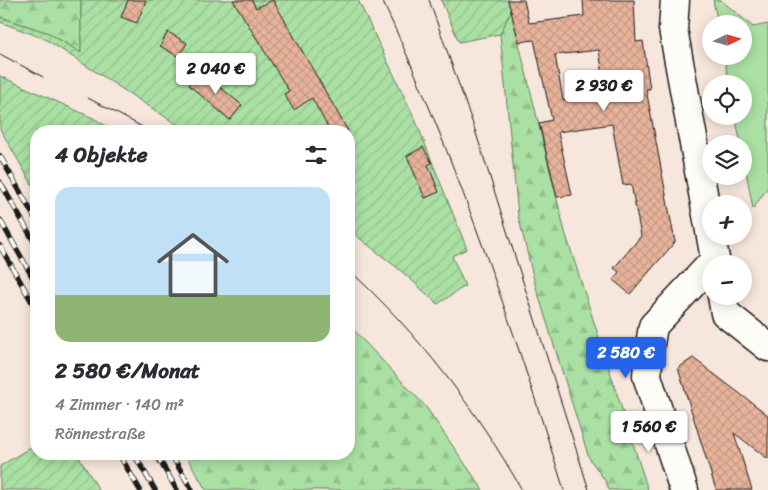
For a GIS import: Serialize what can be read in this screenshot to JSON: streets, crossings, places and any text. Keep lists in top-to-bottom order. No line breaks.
{"north":"right","page":{"map_buttons":["+","−"],"price":["2 040 €","2 930 €","2 580 €","1 560 €"],"heading":"4 Objekte","list":[{"name":"2 580 €/Monat","note":"4 Zimmer · 140 m² · Rönnestraße"}]}}
